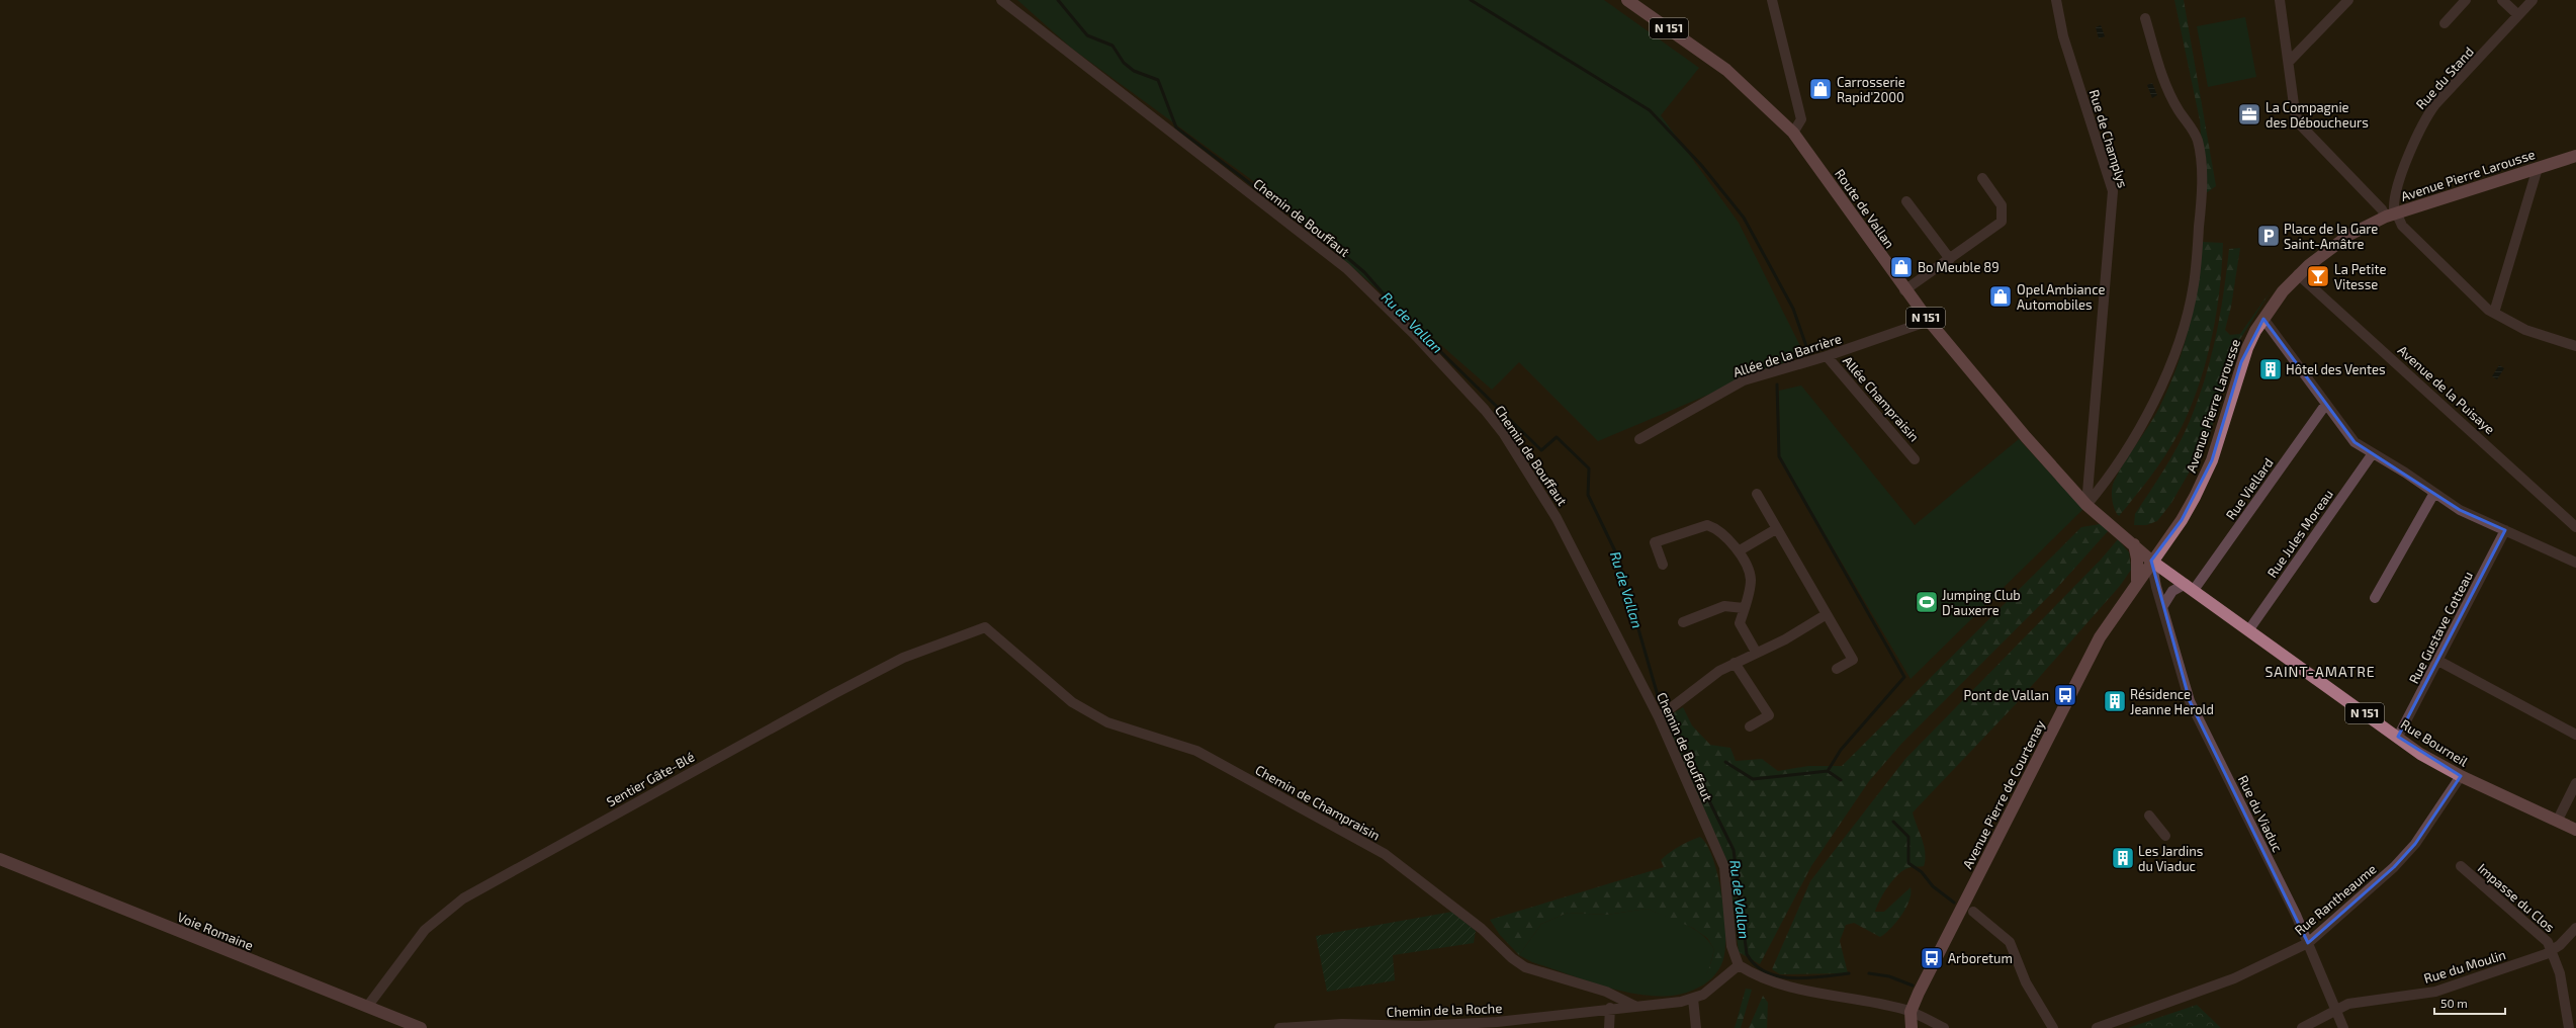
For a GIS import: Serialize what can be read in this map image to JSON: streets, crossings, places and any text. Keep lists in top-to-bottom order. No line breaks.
{"streets":{"main road":["N 151","Avenue Pierre Larousse","Route de Vallan","Rue Bourneil","Avenue Pierre de Courtenay","Voie Romaine"],"street":["Rue du Stand","Rue de Champlys","Chemin de Bouffaut","Allée de la Barrière","Avenue de la Puisaye","Allée Champraisin","Rue Viellard","Rue Jules Moreau","Rue Gustave Cotteau","Sentier Gâte-Blé","Chemin de Champraisin","Rue du Viaduc","Impasse du Clos","Rue Rantheaume","Rue du Moulin","Chemin de la Roche"]},"crossings":[["N 151","Rue de Champlys"],["N 151","Avenue Pierre Larousse"],["N 151","Route de Vallan"],["N 151","Rue Bourneil"],["N 151","Avenue Pierre de Courtenay"],["N 151","Rue du Viaduc"],["Rue du Stand","Avenue Pierre Larousse"],["Rue de Champlys","Route de Vallan"],["Avenue Pierre Larousse","Avenue de la Puisaye"],["Avenue Pierre Larousse","Rue Bourneil"],["Avenue Pierre Larousse","Avenue Pierre de Courtenay"],["Avenue Pierre Larousse","Rue du Viaduc"],["Route de Vallan","Allée de la Barrière"],["Chemin de Bouffaut","Chemin de la Roche"],["Allée de la Barrière","Allée Champraisin"],["Rue Viellard","Rue Bourneil"],["Rue Jules Moreau","Rue Bourneil"],["Rue Gustave Cotteau","Rue Bourneil"],["Rue Bourneil","Avenue Pierre de Courtenay"],["Rue Bourneil","Rue du Viaduc"],["Rue Bourneil","Rue Rantheaume"],["Sentier Gâte-Blé","Chemin de Champraisin"],["Sentier Gâte-Blé","Voie Romaine"],["Avenue Pierre de Courtenay","Rue du Viaduc"],["Chemin de Champraisin","Chemin de la Roche"],["Rue du Viaduc","Rue Rantheaume"],["Rue du Viaduc","Rue du Moulin"],["Impasse du Clos","Rue du Moulin"]],"districts":["SAINT-AMATRE"],"water":["Ru de Vallan"],"places":{"shop":["Carrosserie Rapid'2000","Bo Meuble 89","Opel Ambiance Automobiles"],"office":["La Compagnie des Déboucheurs"],"parking":["Place de la Gare Saint-Amâtre"],"bar":["La Petite Vitesse"],"building":["Hôtel des Ventes","Résidence Jeanne Herold","Les Jardins du Viaduc"],"sports":["Jumping Club D'auxerre"],"bus stop":["Pont de Vallan","Arboretum"]},"scale_bar":"50 m"}
